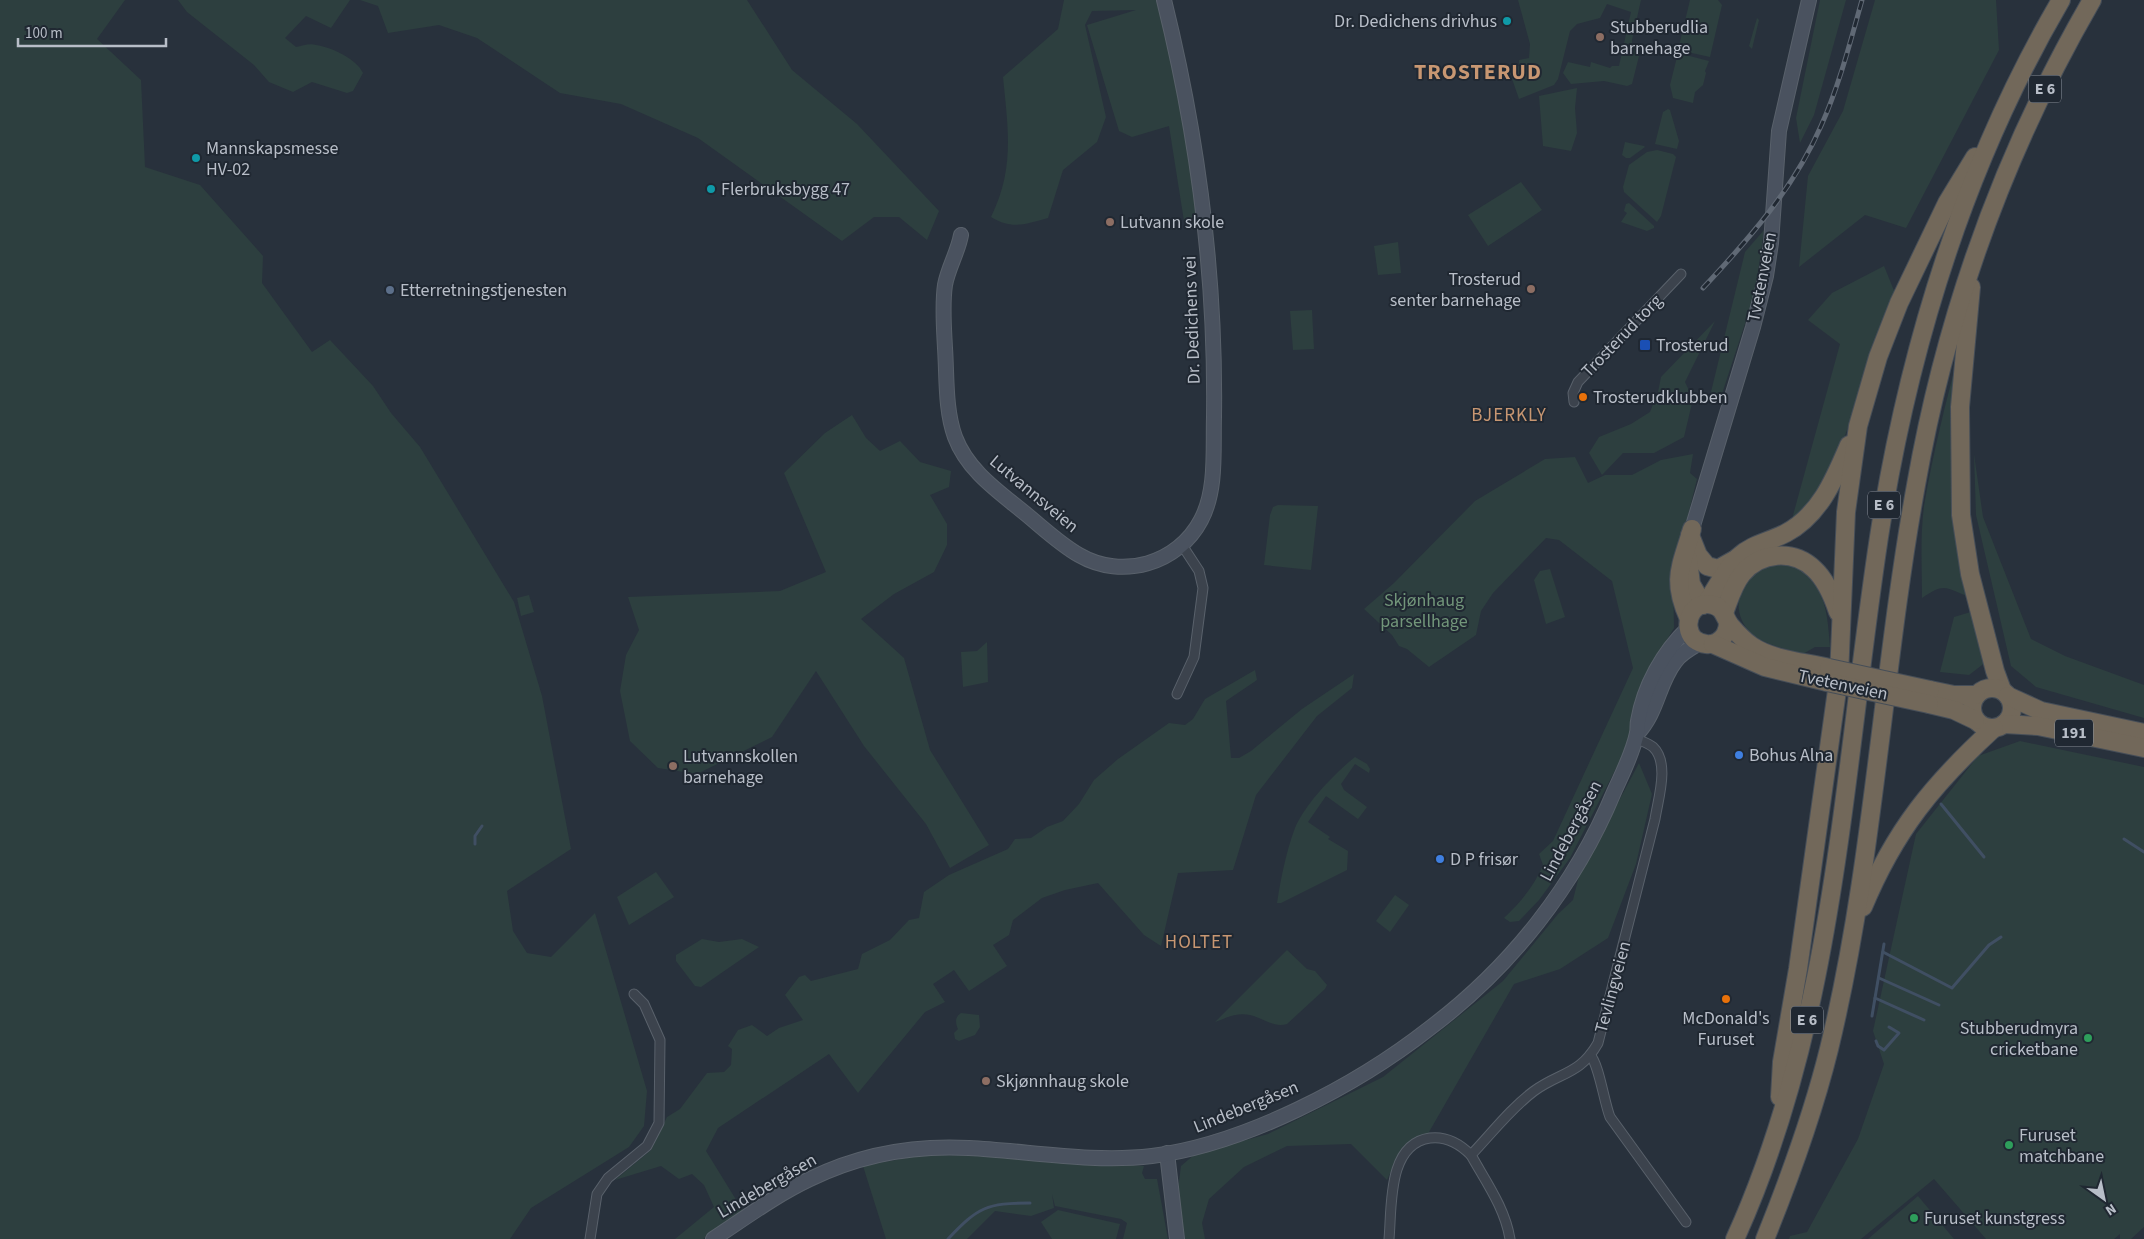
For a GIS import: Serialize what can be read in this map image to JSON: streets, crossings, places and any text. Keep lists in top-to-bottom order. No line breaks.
{"streets":{"highway":["E 6","Tvetenveien","191"],"street":["Dr. Dedichens vei","Trosterud torg","Lutvannsveien","Lindebergåsen","Tevlingveien"]},"crossings":[["E 6","Tvetenveien"],["E 6","Lindebergåsen"],["Tvetenveien","191"],["Tvetenveien","Lindebergåsen"],["Dr. Dedichens vei","Lutvannsveien"],["Lindebergåsen","Tevlingveien"]],"districts":["TROSTERUD","BJERKLY","HOLTET"],"parks":["Skjønhaug parsellhage"],"places":{"other":["Dr. Dedichens drivhus","Stubberudlia barnehage","Mannskapsmesse HV-02","Flerbruksbygg 47","Lutvann skole","Trosterud senter barnehage","Etterretningstjenesten","Trosterudklubben","Bohus Alna","Lutvannskollen barnehage","D P frisør","McDonald's Furuset","Stubberudmyra cricketbane","Skjønnhaug skole","Furuset matchbane","Furuset kunstgress"],"transit":["Trosterud"]},"scale_bar":"100 m","north":"bottom right"}
